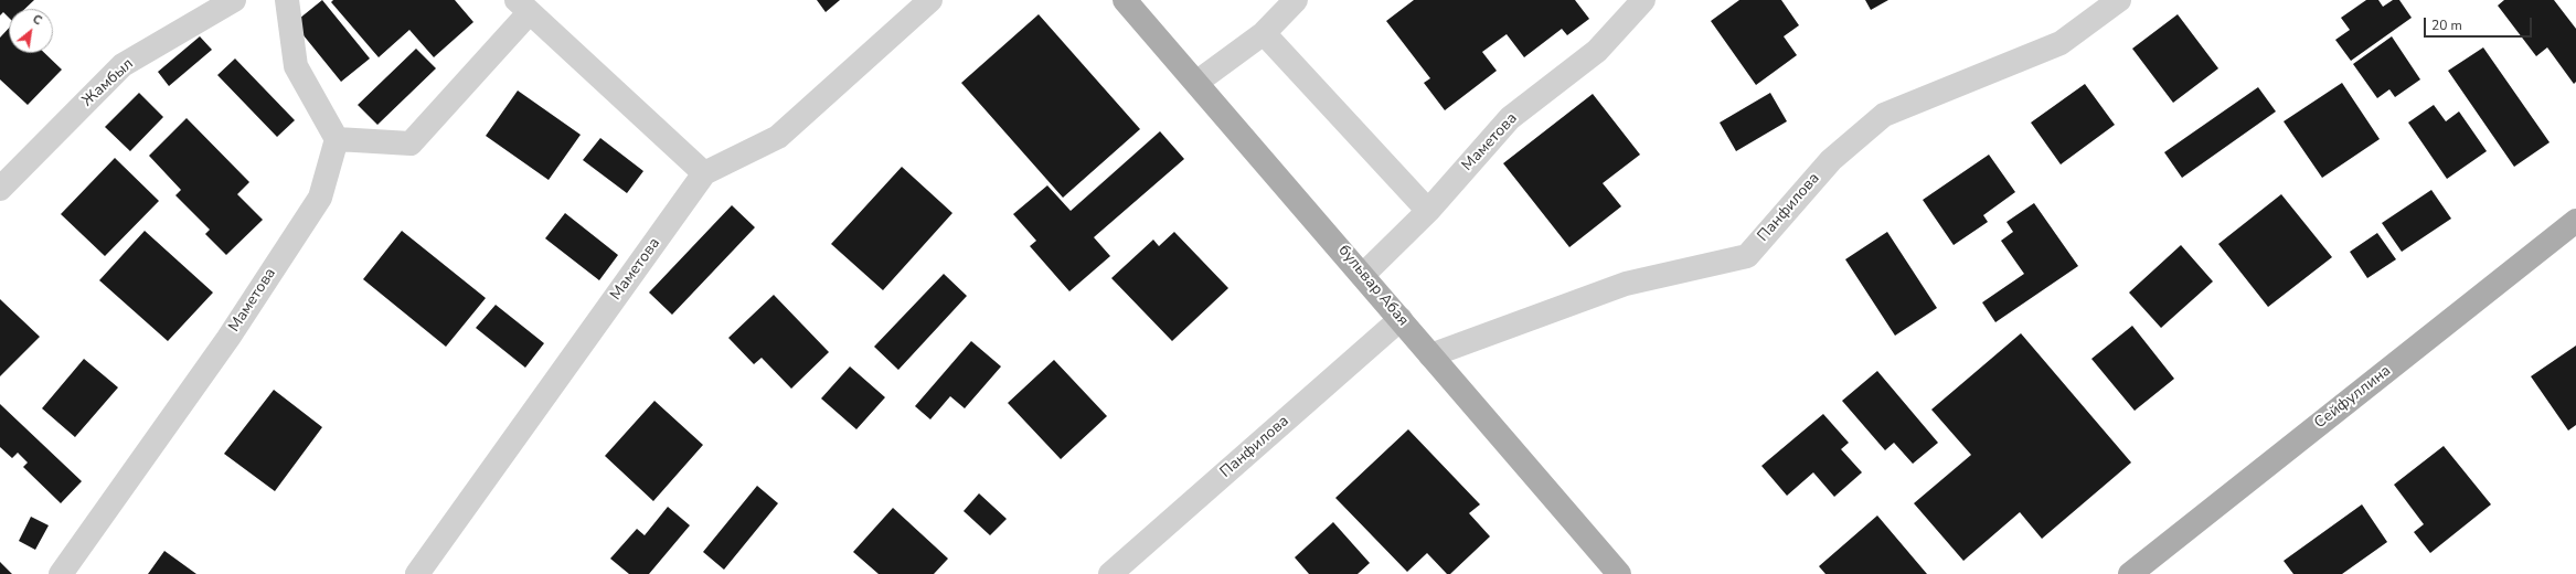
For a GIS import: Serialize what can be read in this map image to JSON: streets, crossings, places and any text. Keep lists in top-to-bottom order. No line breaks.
{"streets":{"main road":["бульвар Абая","Сейфуллина"],"street":["Жамбыл","Маметова","Панфилова"]},"crossings":[["Маметова","бульвар Абая"],["Панфилова","бульвар Абая"]],"scale_bar":"20 m","north":"top right"}
